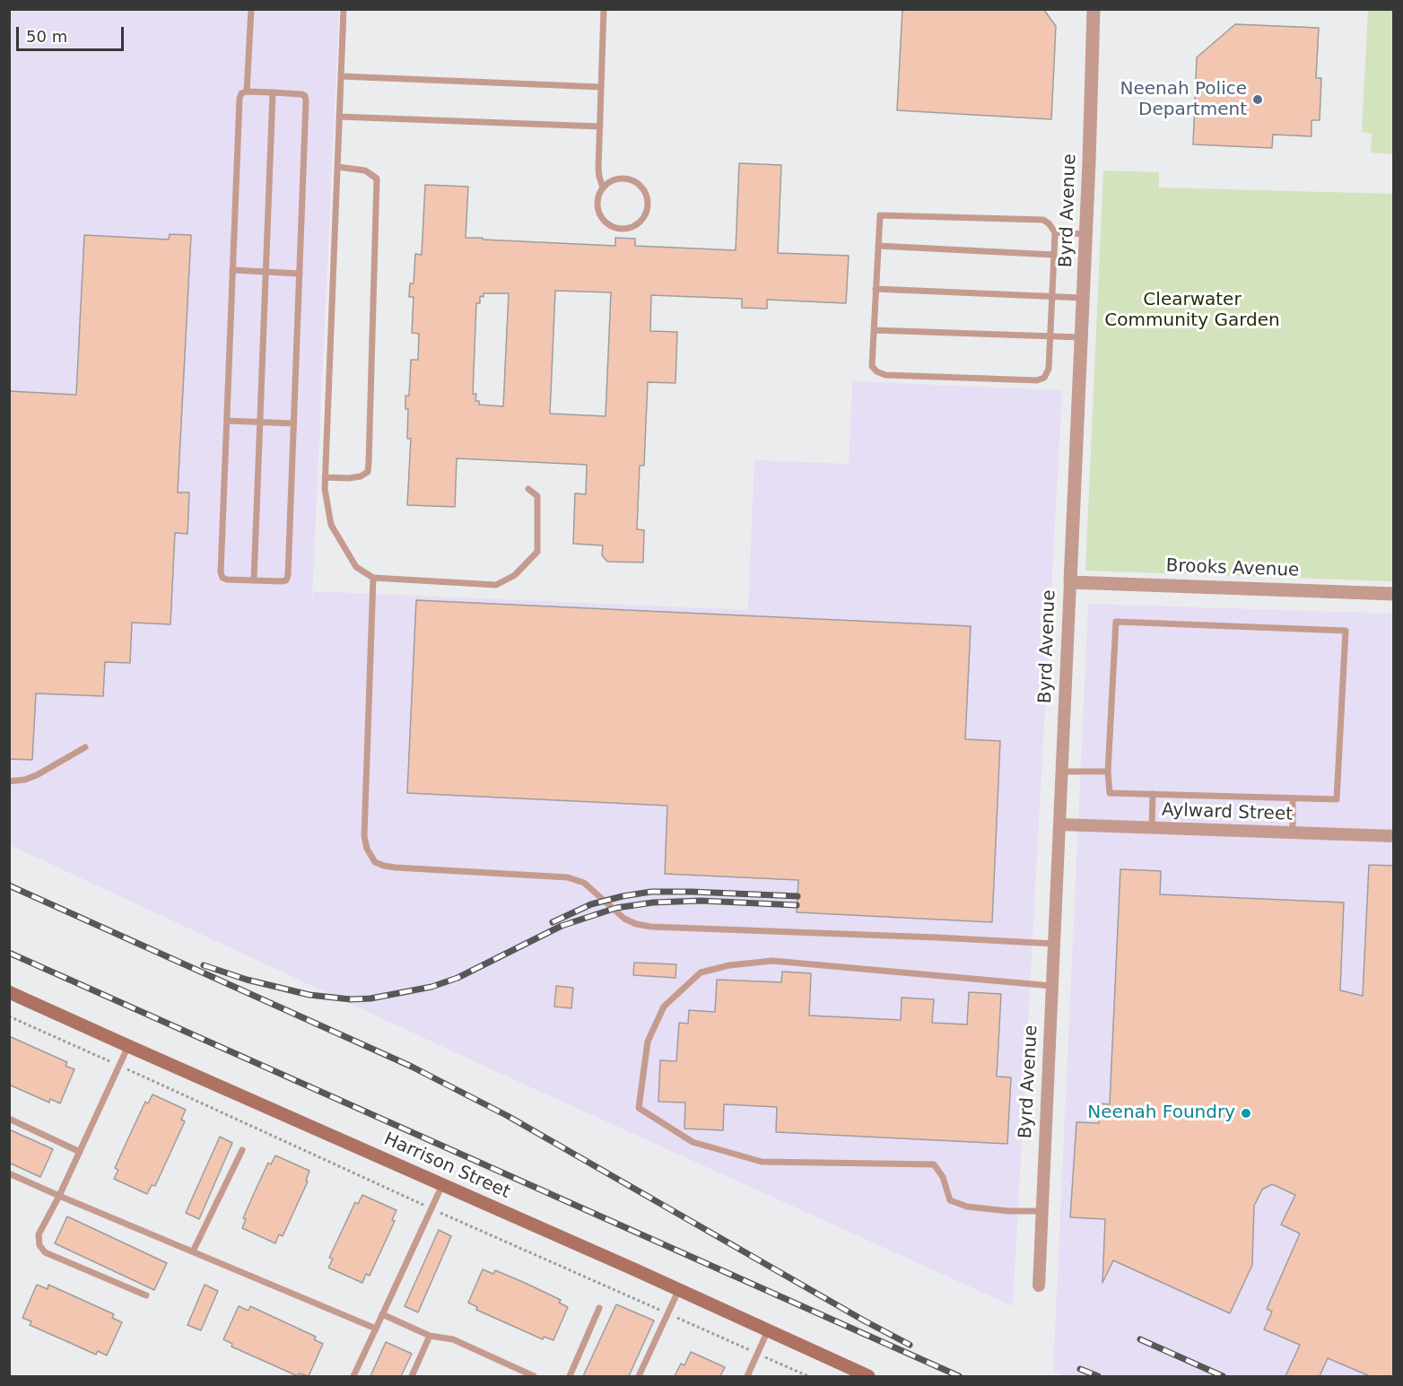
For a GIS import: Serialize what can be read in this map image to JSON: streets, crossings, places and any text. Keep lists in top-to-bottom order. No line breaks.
{"streets":{"main road":["Harrison Street"],"street":["Byrd Avenue","Brooks Avenue","Aylward Street"]},"crossings":[["Byrd Avenue","Brooks Avenue"],["Byrd Avenue","Aylward Street"]],"parks":["Clearwater Community Garden"],"places":["Neenah Police Department","Neenah Foundry"],"scale_bar":"50 m"}
